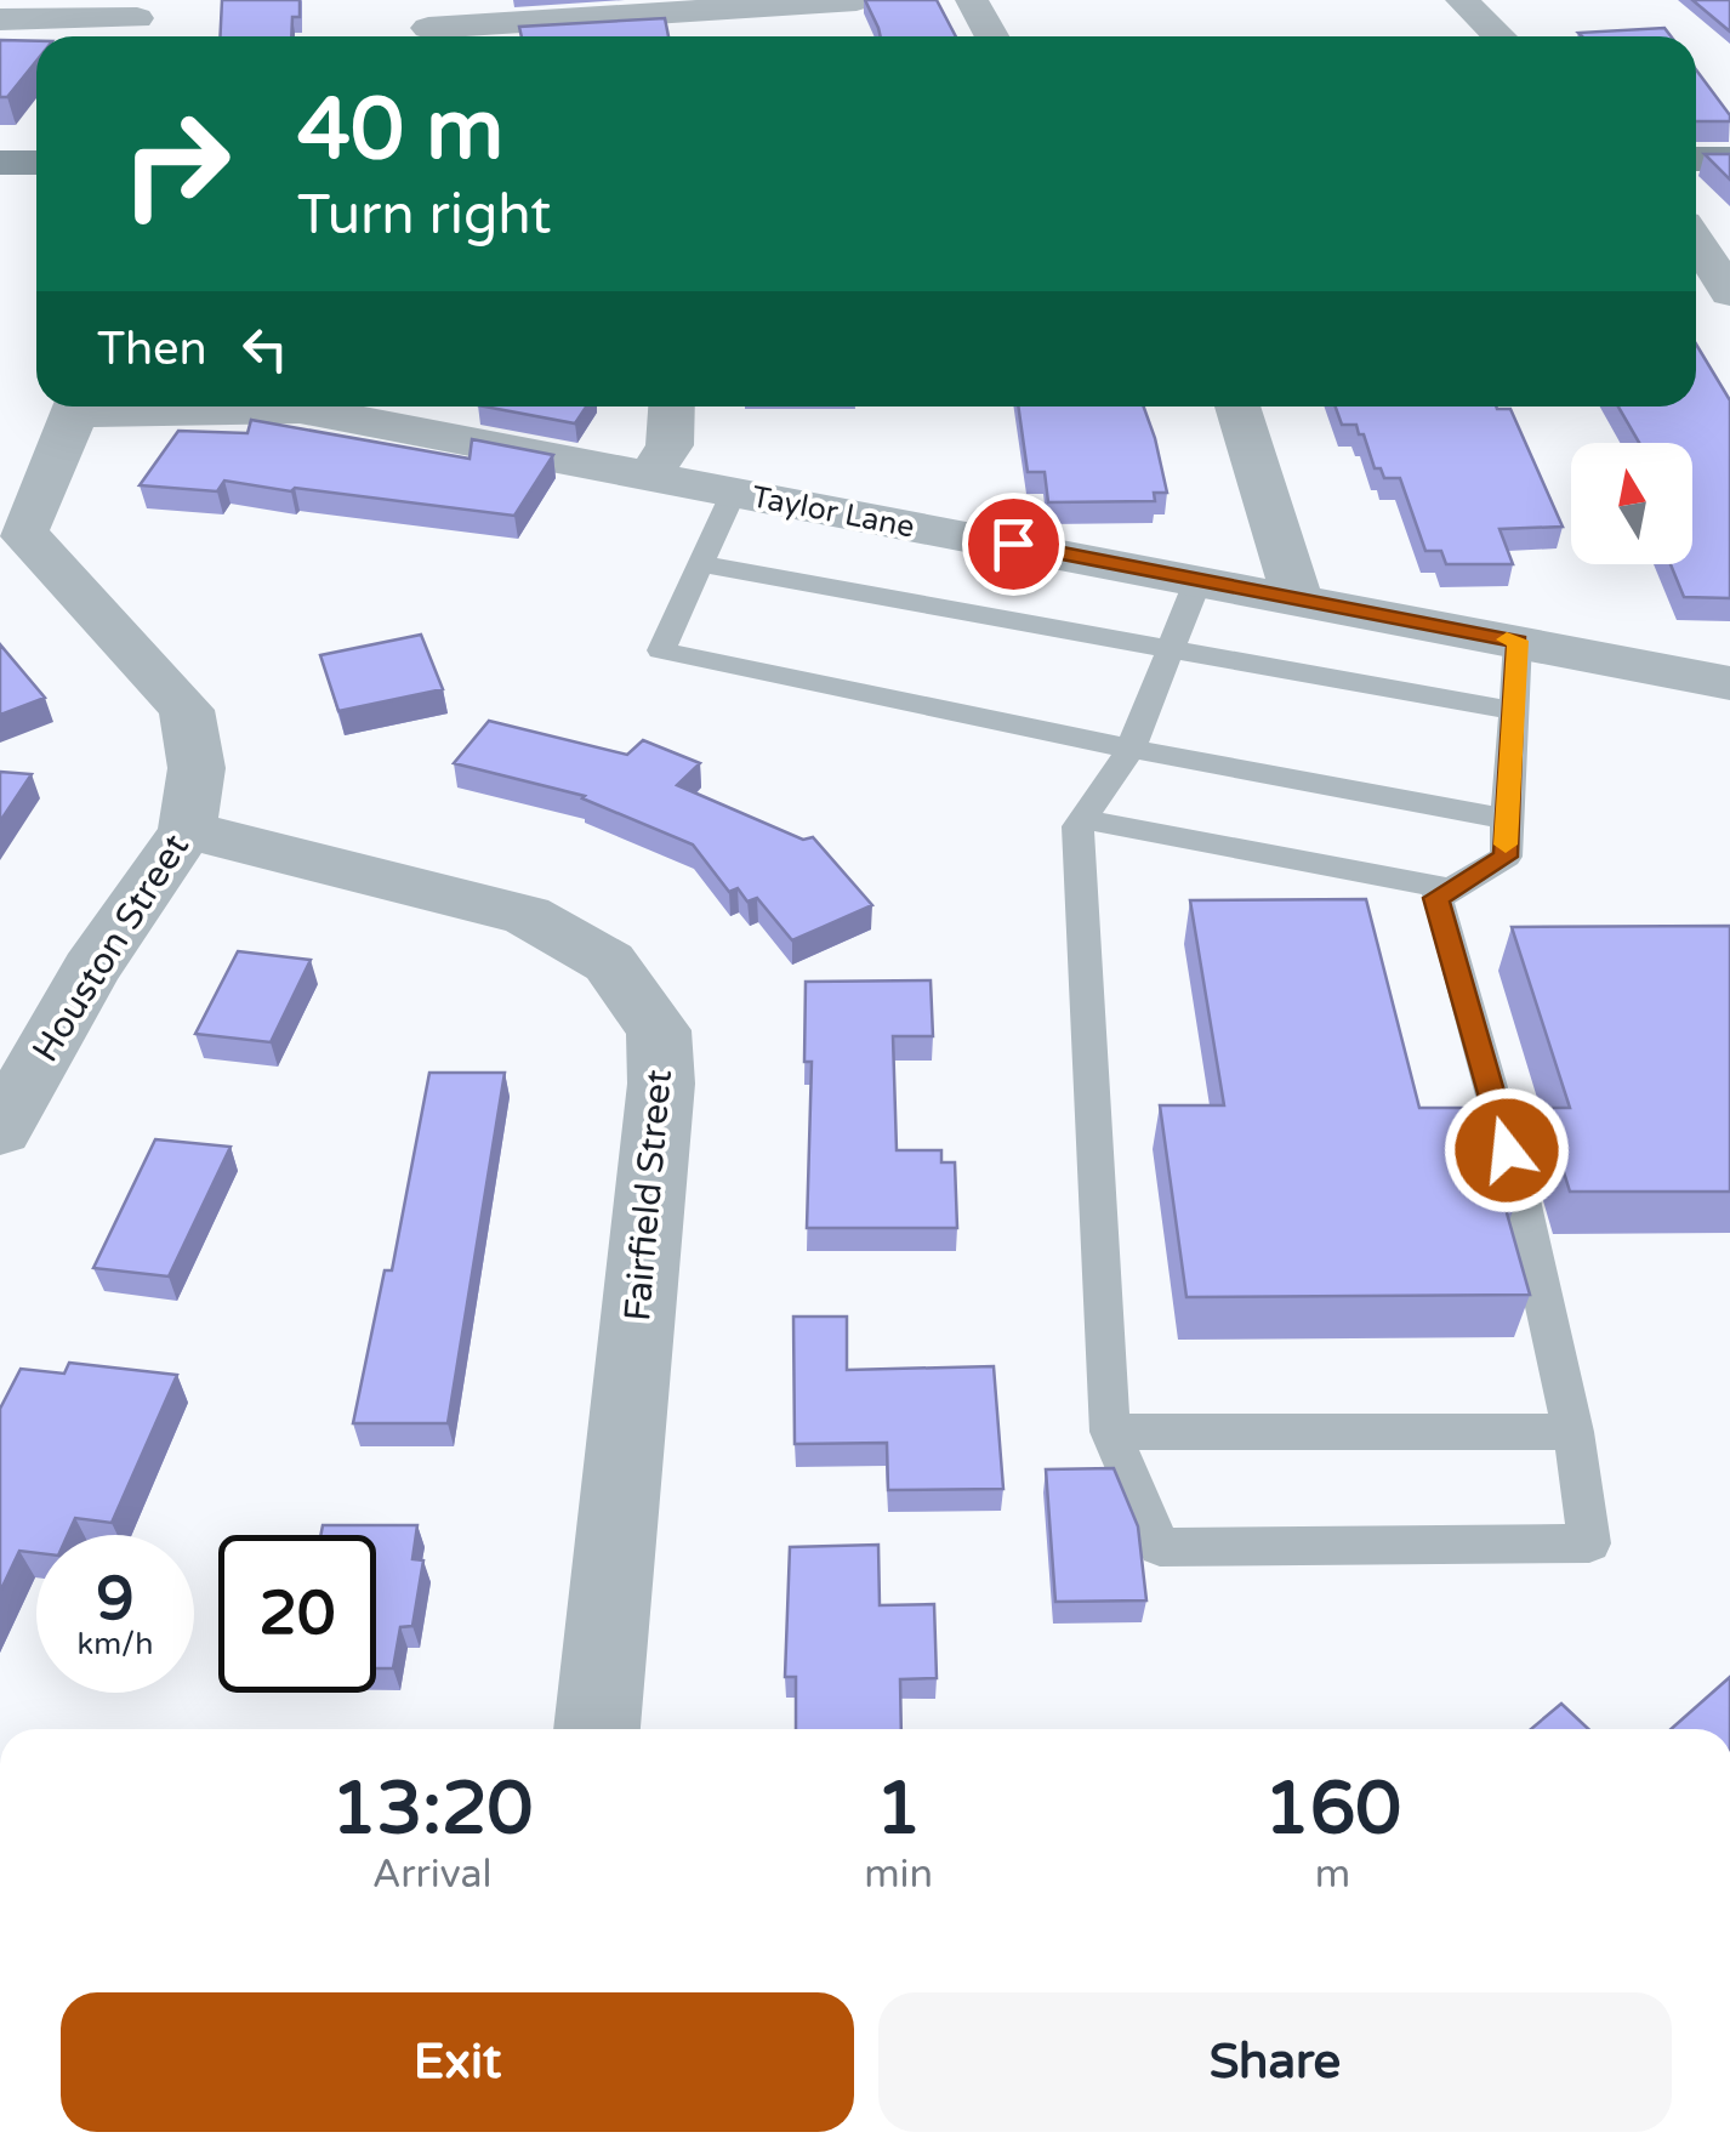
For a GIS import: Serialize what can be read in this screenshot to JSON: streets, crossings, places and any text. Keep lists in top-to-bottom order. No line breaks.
{"streets":{"street":["Taylor Lane","Houston Street","Fairfield Street"]},"crossings":[["Houston Street","Fairfield Street"]],"north":"top","page":{"turn":["40 m","Turn right"],"then":"Then","speed":"9 km/h","limit":"20","eta":["13:20","Arrival","1","min","160","m"],"buttons":["Exit","Share"]}}
